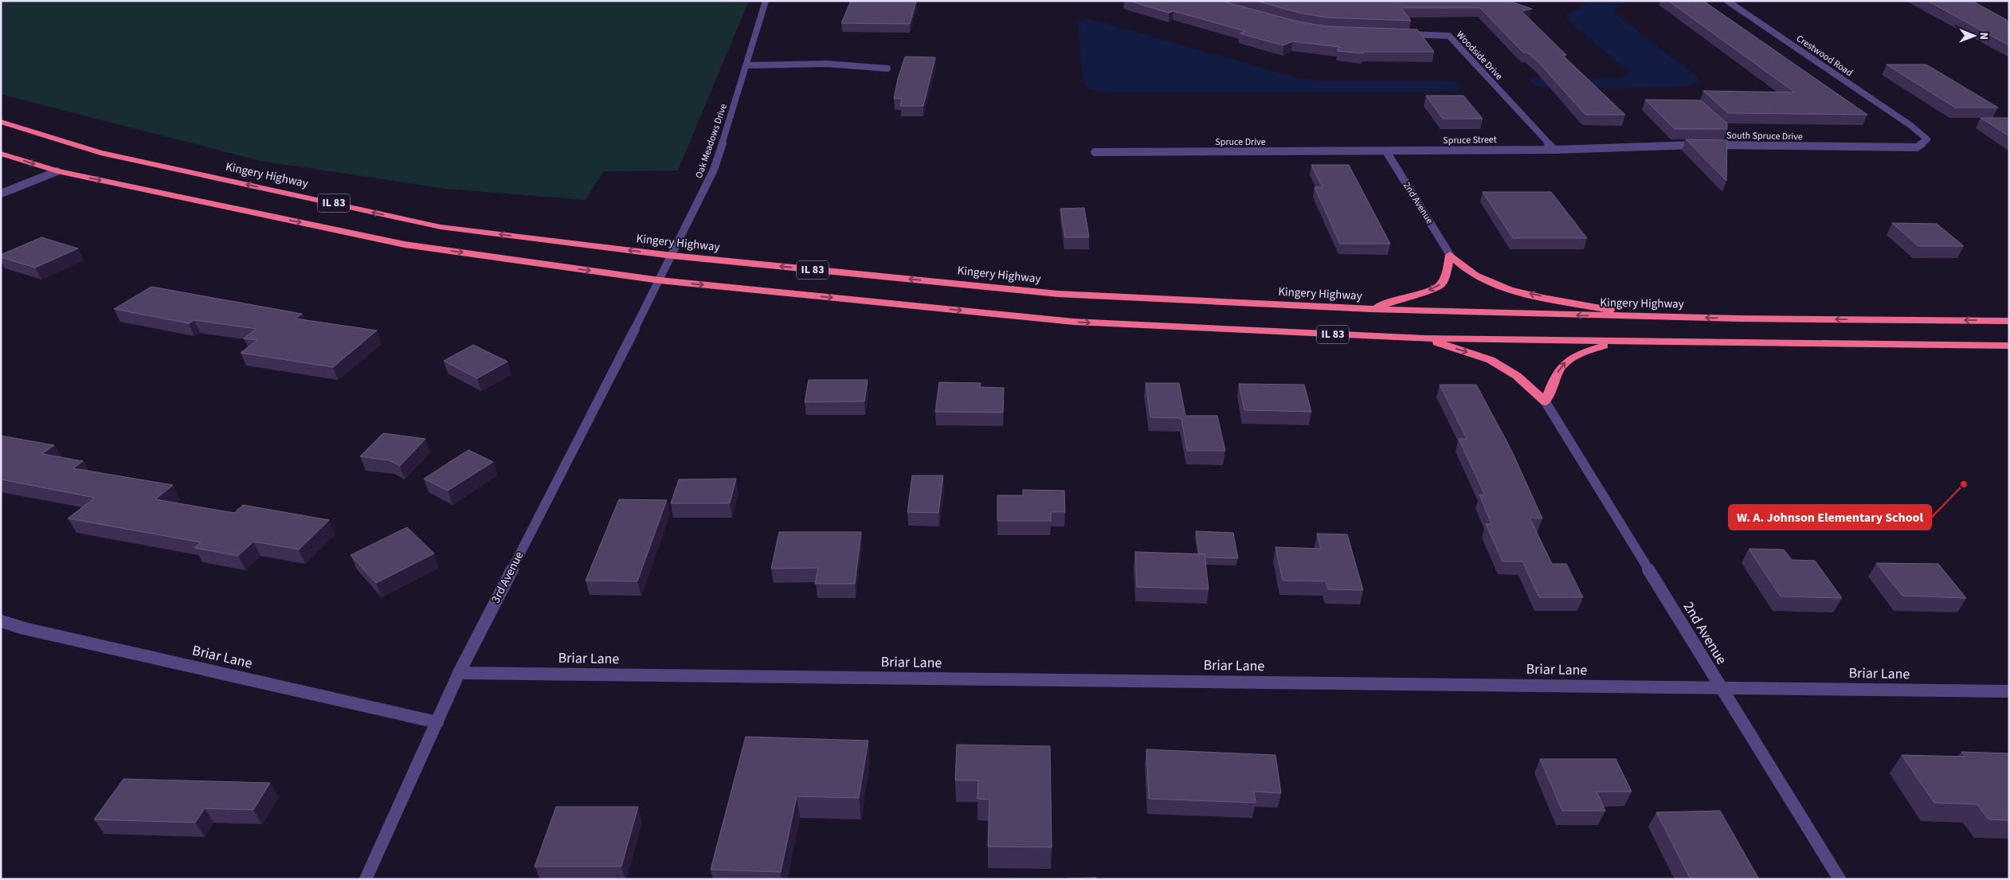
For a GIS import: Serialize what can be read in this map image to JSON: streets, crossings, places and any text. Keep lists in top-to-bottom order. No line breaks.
{"streets":{"highway":["Kingery Highway","IL 83"],"street":["Woodside Drive","Crestwood Road","South Spruce Drive","Spruce Street","Oak Meadows Drive","Spruce Drive","2nd Avenue","3rd Avenue","Briar Lane"]},"crossings":[["Woodside Drive","South Spruce Drive"],["Woodside Drive","Spruce Street"],["Crestwood Road","South Spruce Drive"],["South Spruce Drive","Spruce Street"],["Spruce Street","Spruce Drive"],["Spruce Street","2nd Avenue"],["Oak Meadows Drive","Kingery Highway"],["Oak Meadows Drive","IL 83"],["Oak Meadows Drive","3rd Avenue"],["Spruce Drive","2nd Avenue"],["IL 83","3rd Avenue"],["2nd Avenue","Briar Lane"],["3rd Avenue","Briar Lane"]],"places":["W. A. Johnson Elementary School"],"north":"right"}
